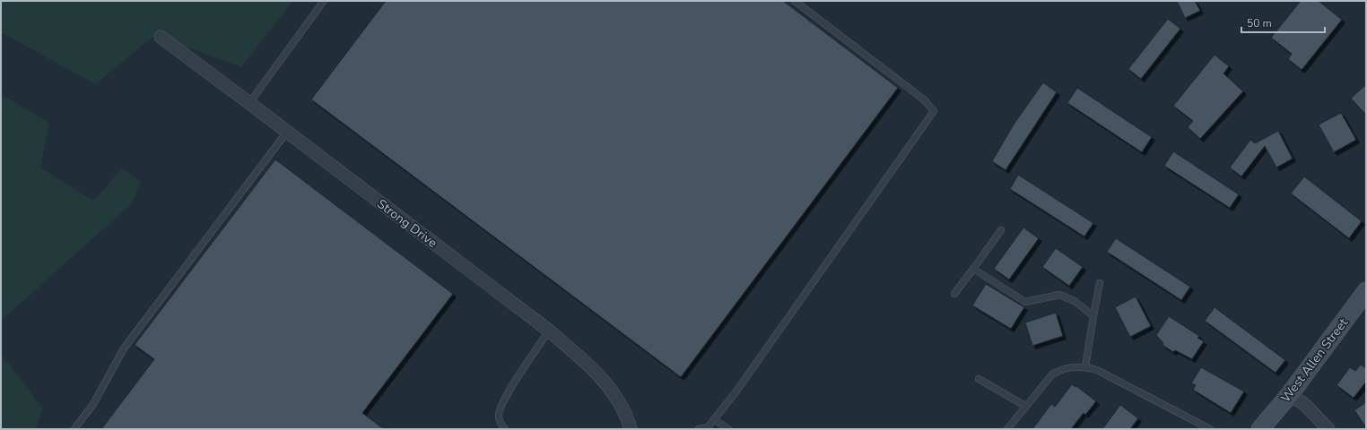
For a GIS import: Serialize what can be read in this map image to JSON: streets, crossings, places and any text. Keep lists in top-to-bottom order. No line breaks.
{"streets":{"street":["Strong Drive","West Allen Street"]},"scale_bar":"50 m"}
